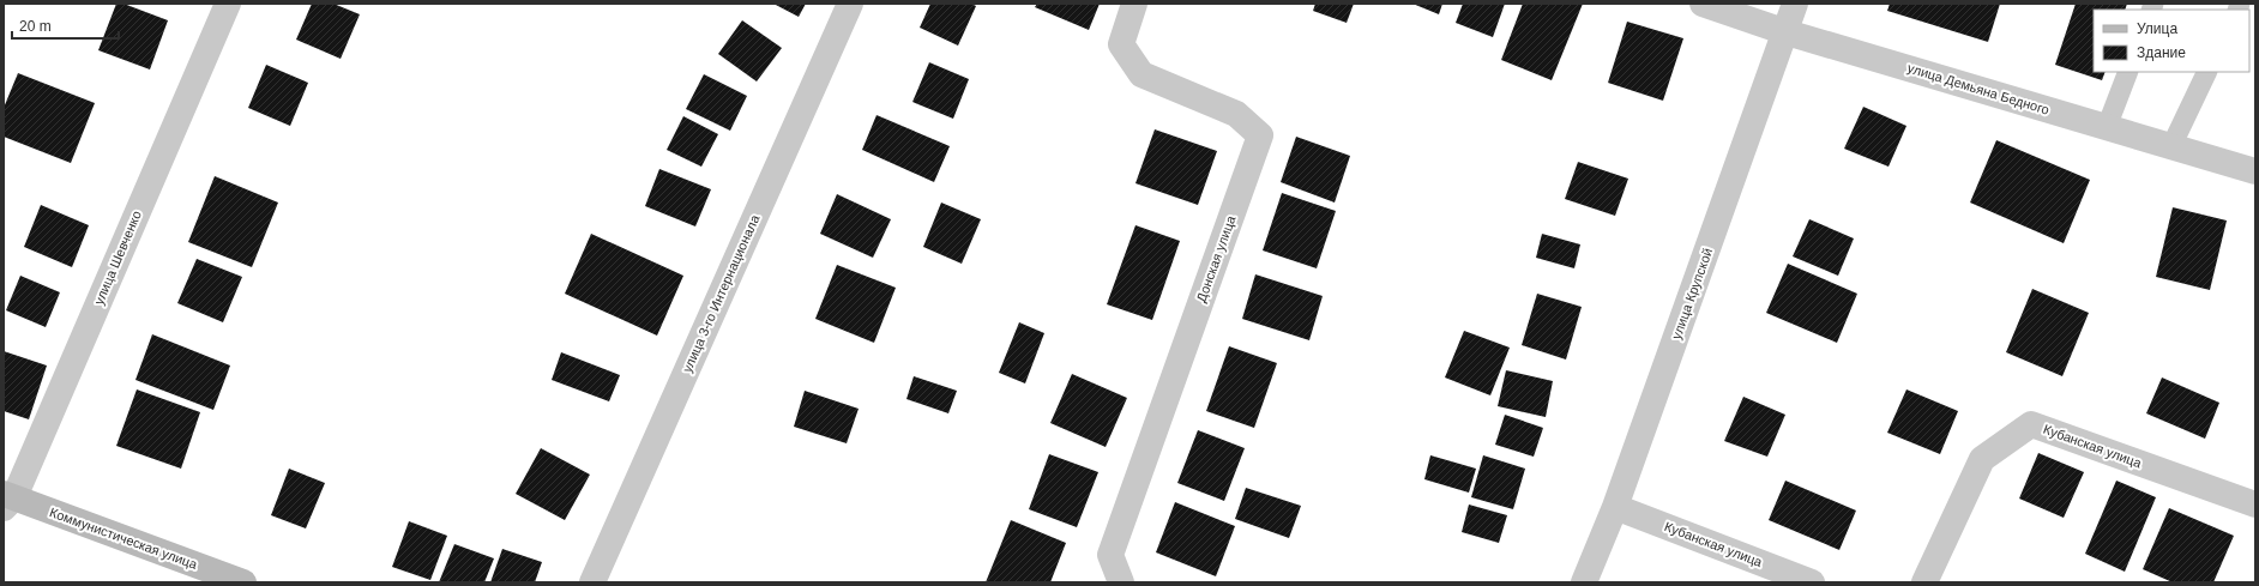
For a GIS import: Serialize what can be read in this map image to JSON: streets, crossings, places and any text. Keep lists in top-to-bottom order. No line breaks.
{"streets":{"main road":["Коммунистическая улица"],"street":["улица Демьяна Бедного","улица Шевченко","Донская улица","улица 3-го Интернационала","улица Крупской","Кубанская улица"]},"crossings":[["улица Демьяна Бедного","улица Крупской"],["улица Шевченко","Коммунистическая улица"],["улица Крупской","Кубанская улица"]],"legend":["Улица","Здание"],"scale_bar":"20 m"}
